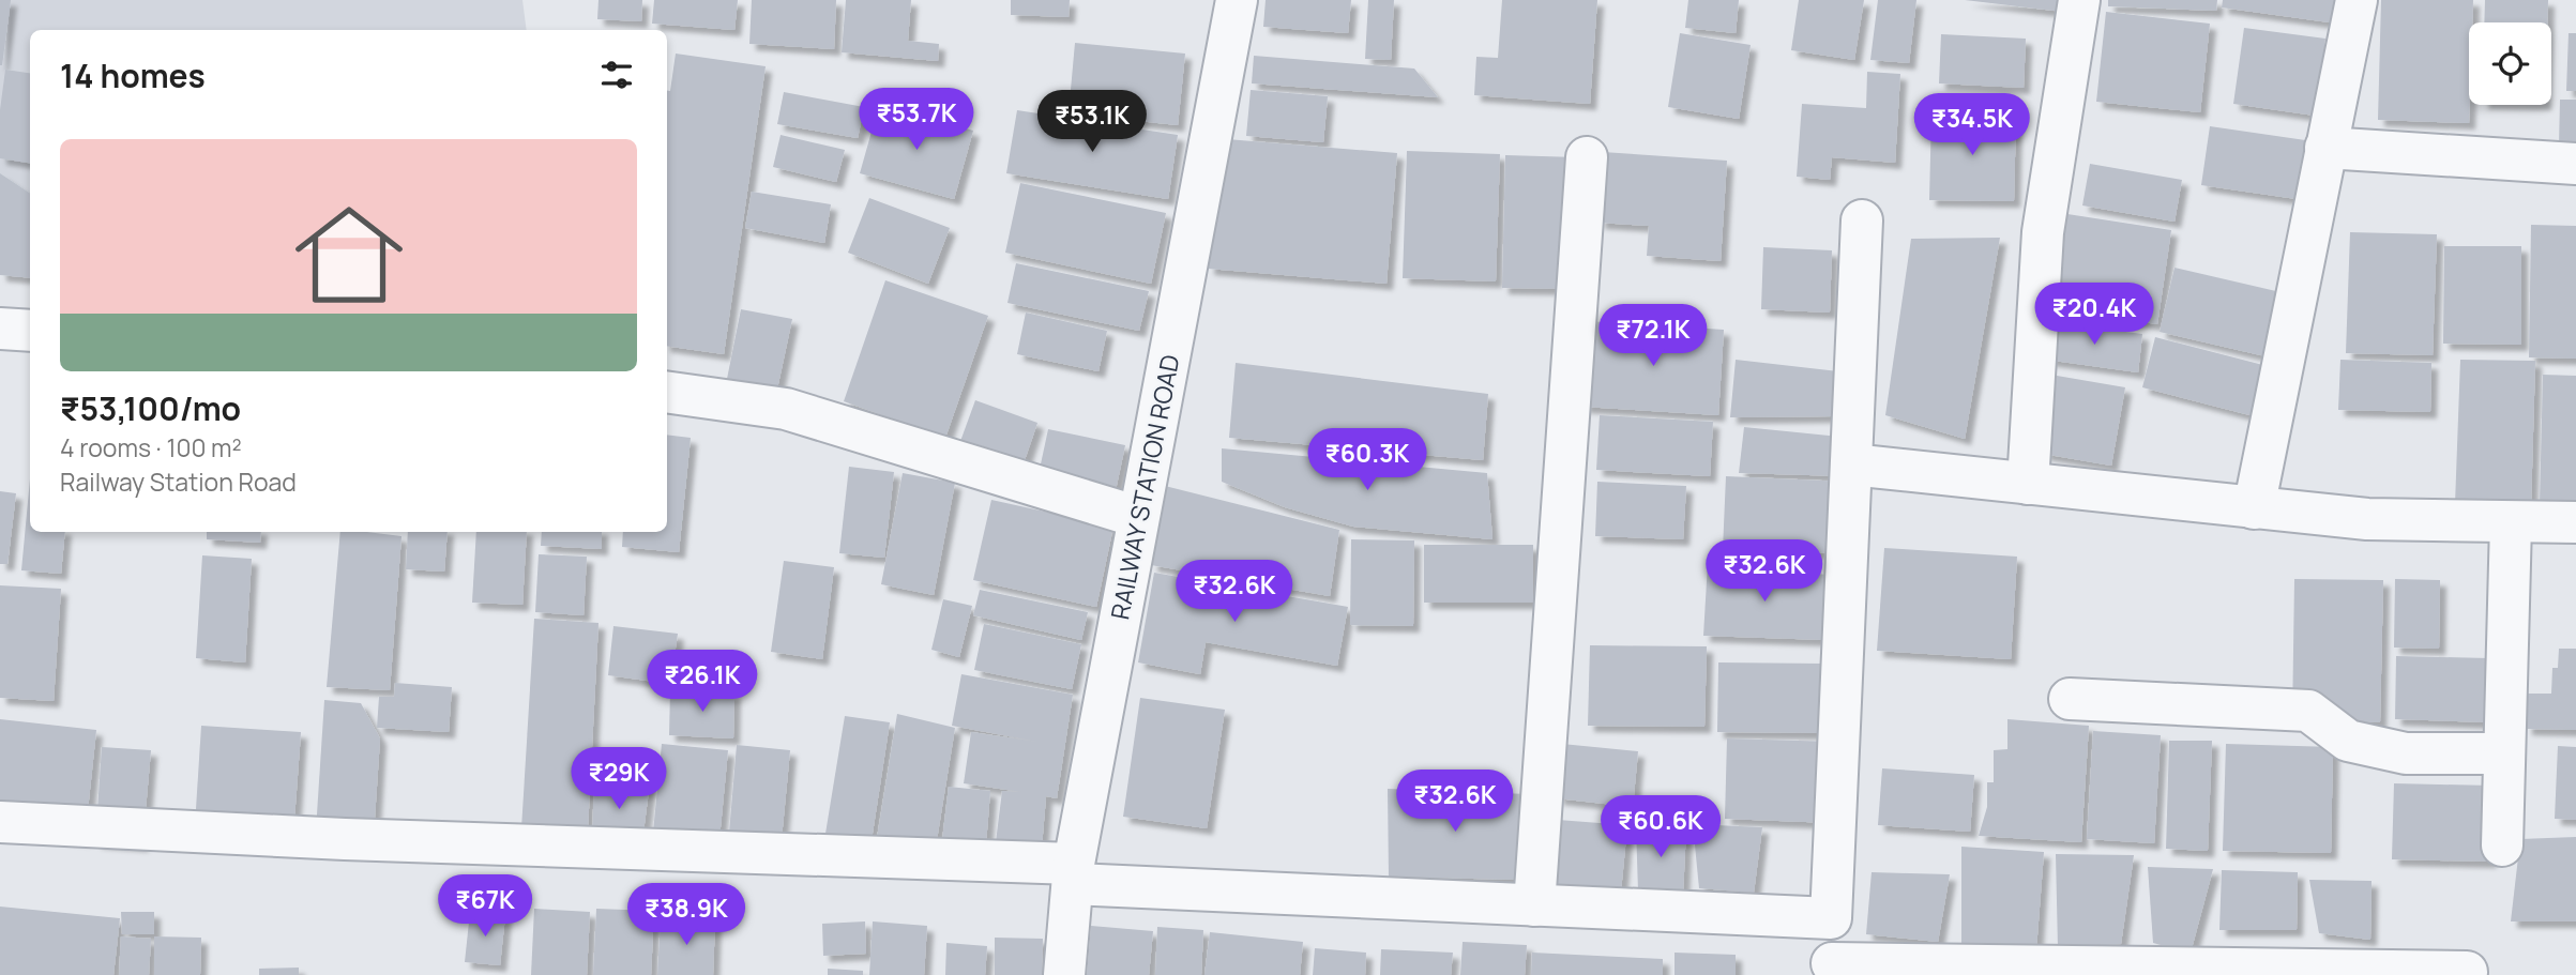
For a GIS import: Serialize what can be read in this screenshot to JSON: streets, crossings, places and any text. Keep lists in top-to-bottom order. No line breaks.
{"streets":{"street":["RAILWAY STATION ROAD"]},"page":{"heading":"14 homes","price":["₹53.7K","₹53.1K","₹34.5K","₹20.4K","₹72.1K","₹60.3K","₹32.6K","₹32.6K","₹26.1K","₹29K","₹32.6K","₹60.6K","₹67K","₹38.9K"],"list":[{"name":"₹53,100/mo","note":"4 rooms · 100 m² · Railway Station Road"}]}}
